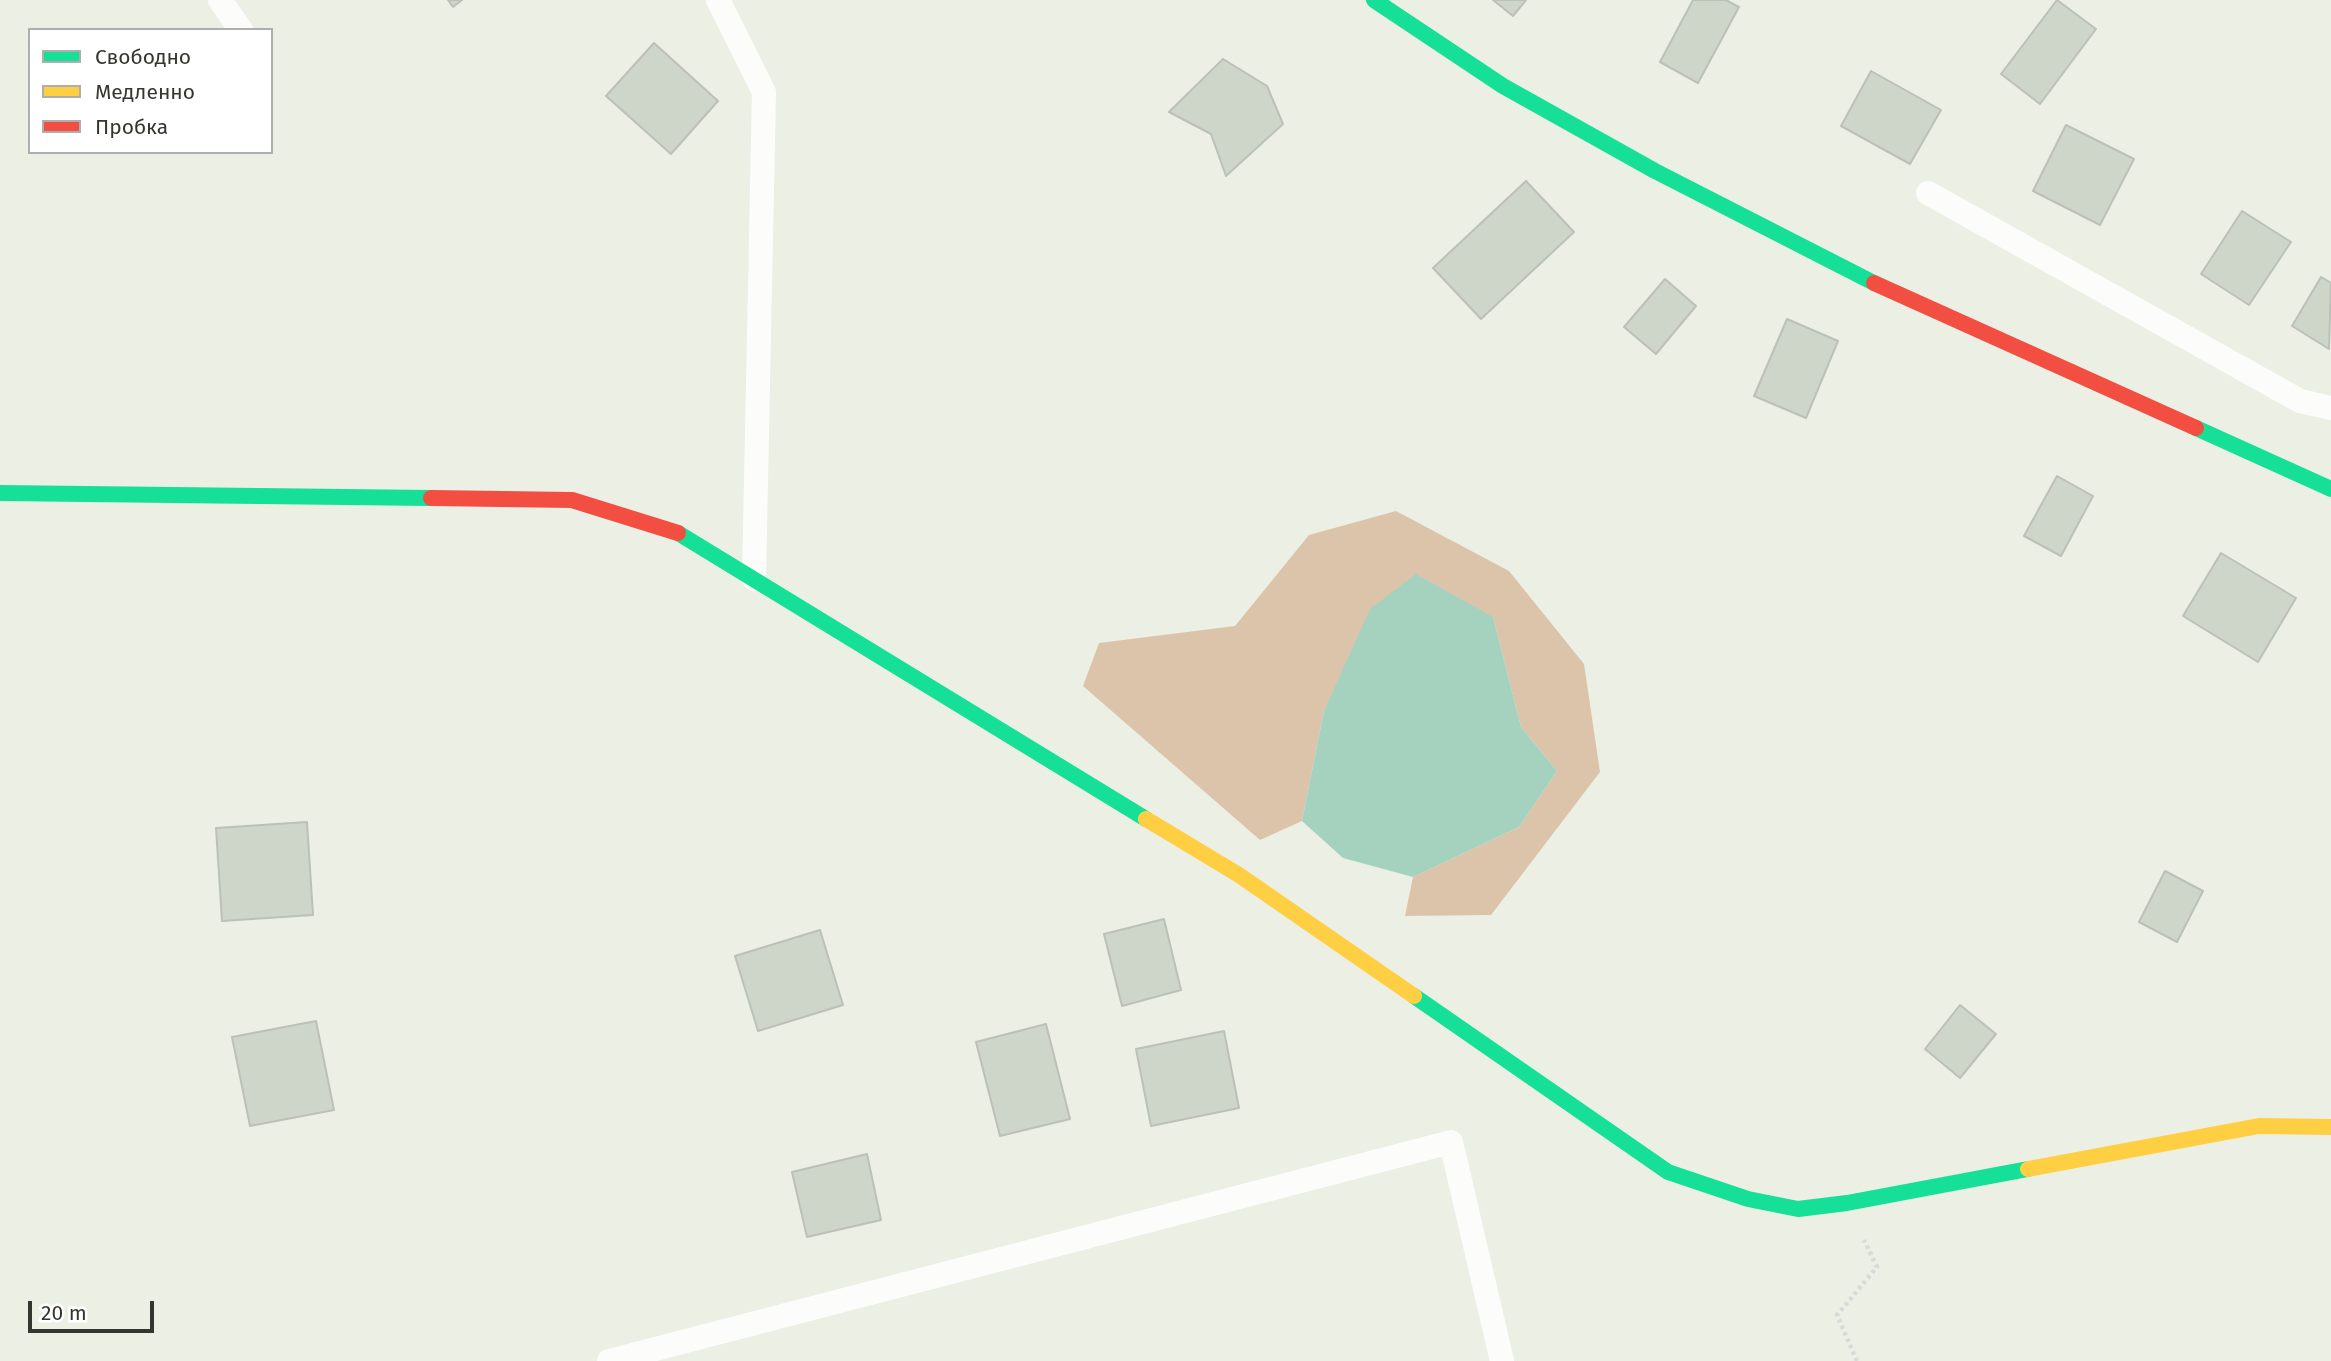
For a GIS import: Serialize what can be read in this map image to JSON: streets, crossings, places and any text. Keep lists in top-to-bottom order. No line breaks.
{"legend":["Свободно","Медленно","Пробка"],"scale_bar":"20 m"}
